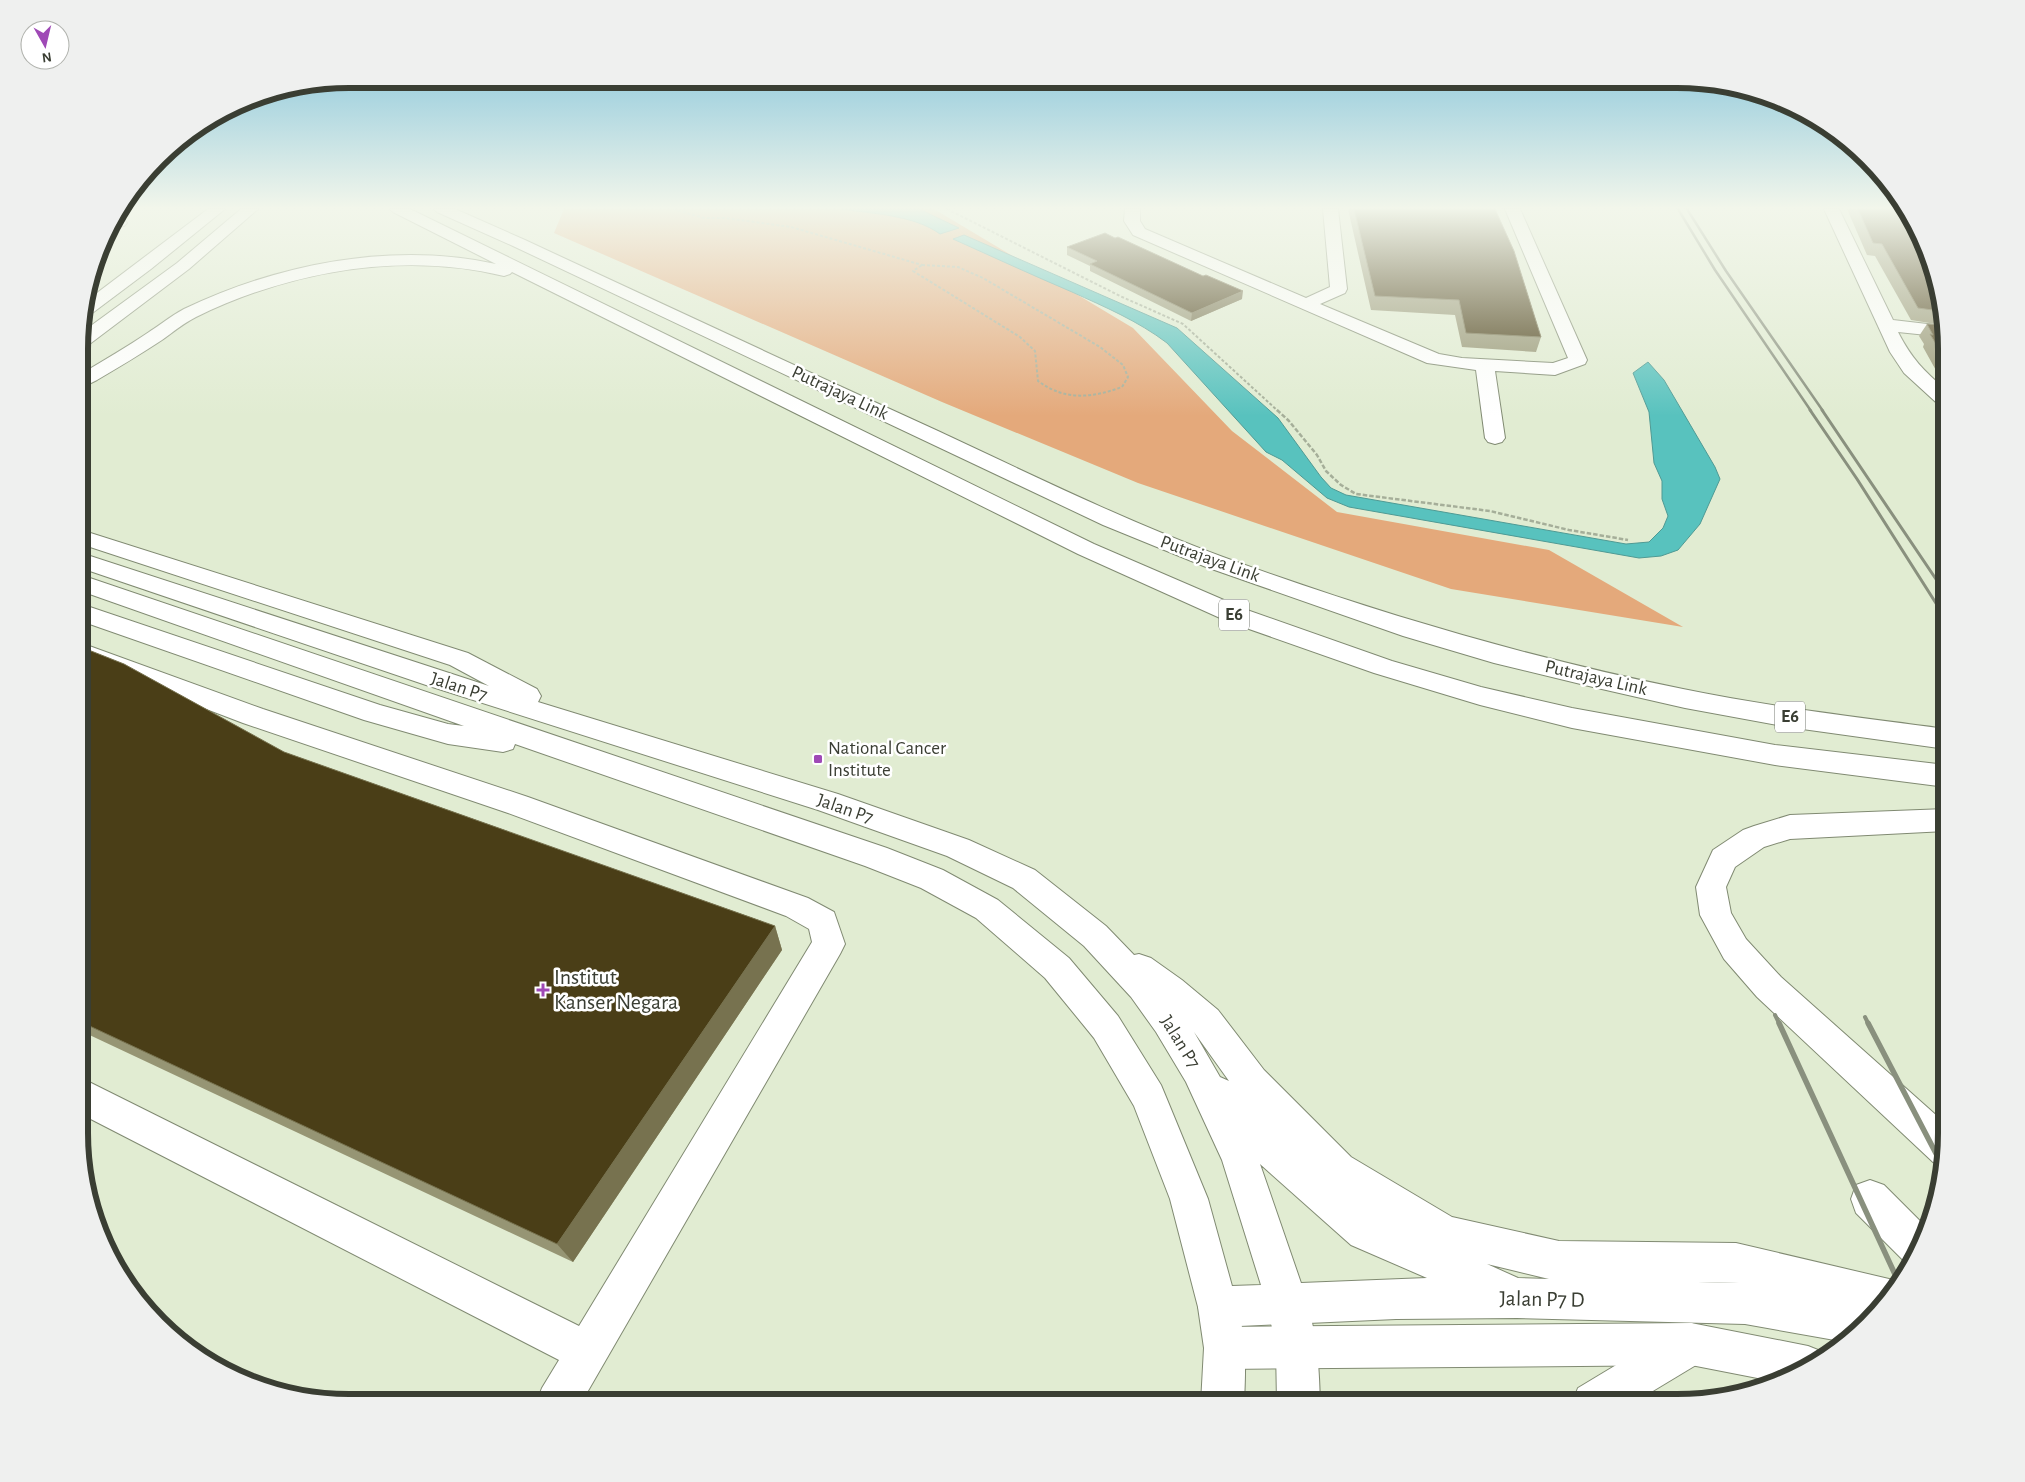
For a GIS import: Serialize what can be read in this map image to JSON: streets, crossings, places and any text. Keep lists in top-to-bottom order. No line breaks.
{"streets":{"main road":["Putrajaya Link","E6","Jalan P7","Jalan P7 D"]},"crossings":[["Putrajaya Link","E6"],["Jalan P7","Jalan P7 D"]],"places":{"transit":["National Cancer Institute"],"health":["Institut Kanser Negara"]},"north":"bottom"}
